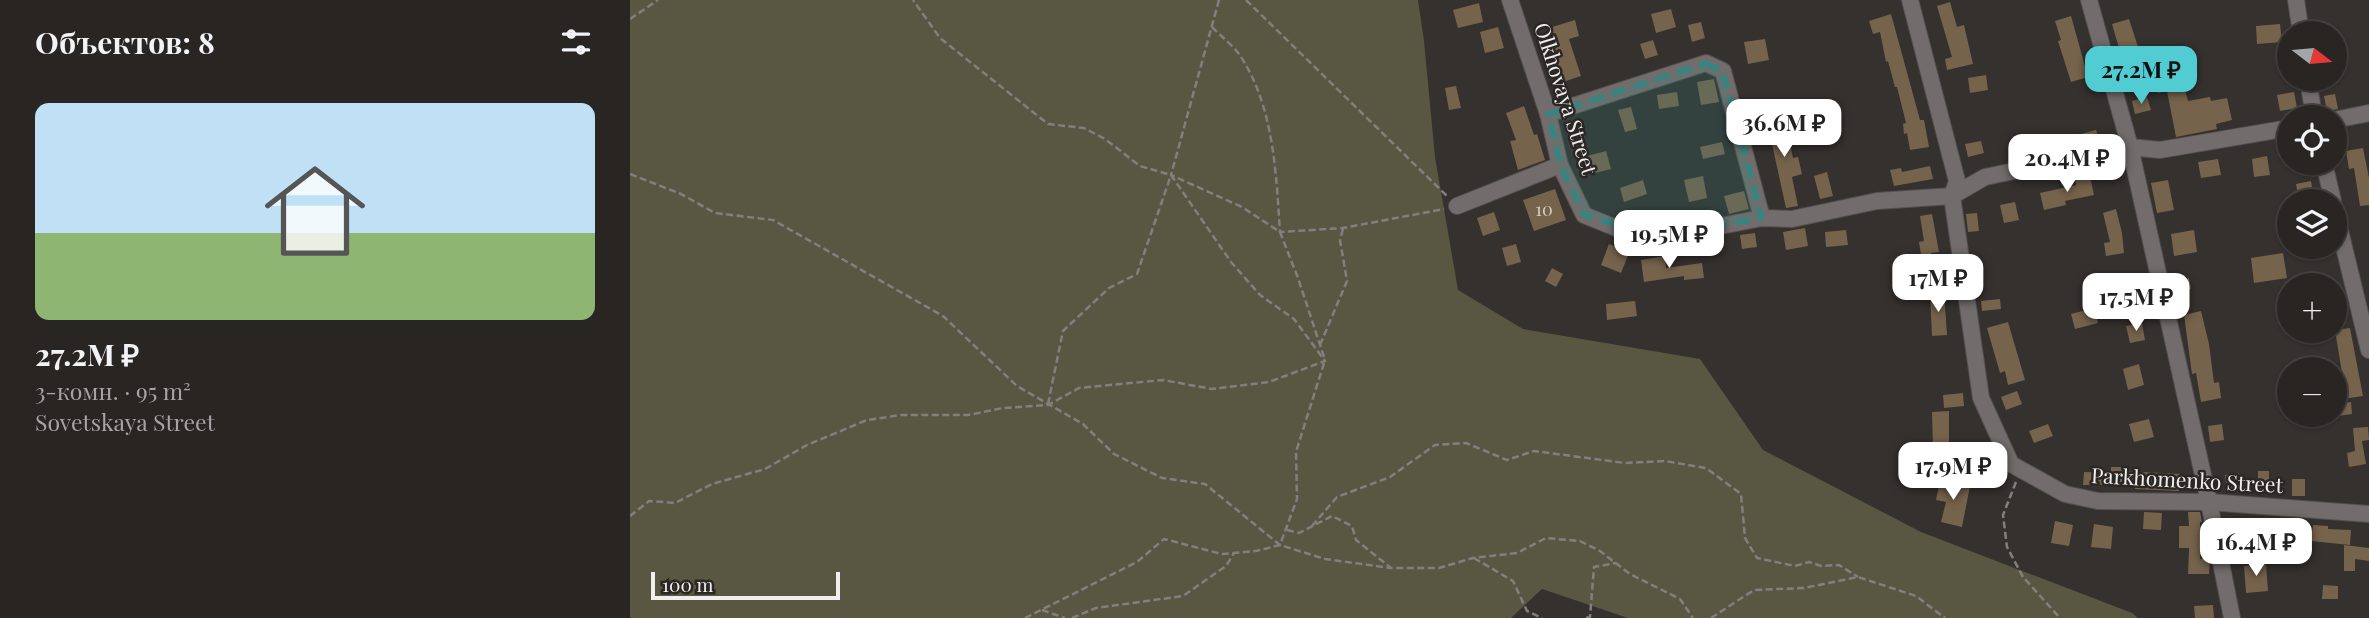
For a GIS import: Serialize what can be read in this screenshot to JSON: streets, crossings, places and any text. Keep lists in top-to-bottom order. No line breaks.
{"streets":{"street":["Olkhovaya Street","Parkhomenko Street"]},"house_numbers":["10"],"scale_bar":"100 m","north":"right","page":{"heading":"Объектов: 8","map_buttons":["+","−"],"price":["27.2M ₽","36.6M ₽","20.4M ₽","19.5M ₽","17M ₽","17.5M ₽","17.9M ₽","16.4M ₽"],"list":[{"name":"27.2M ₽","note":"3-комн. · 95 m² · Sovetskaya Street"}],"scale":"100 m"}}
